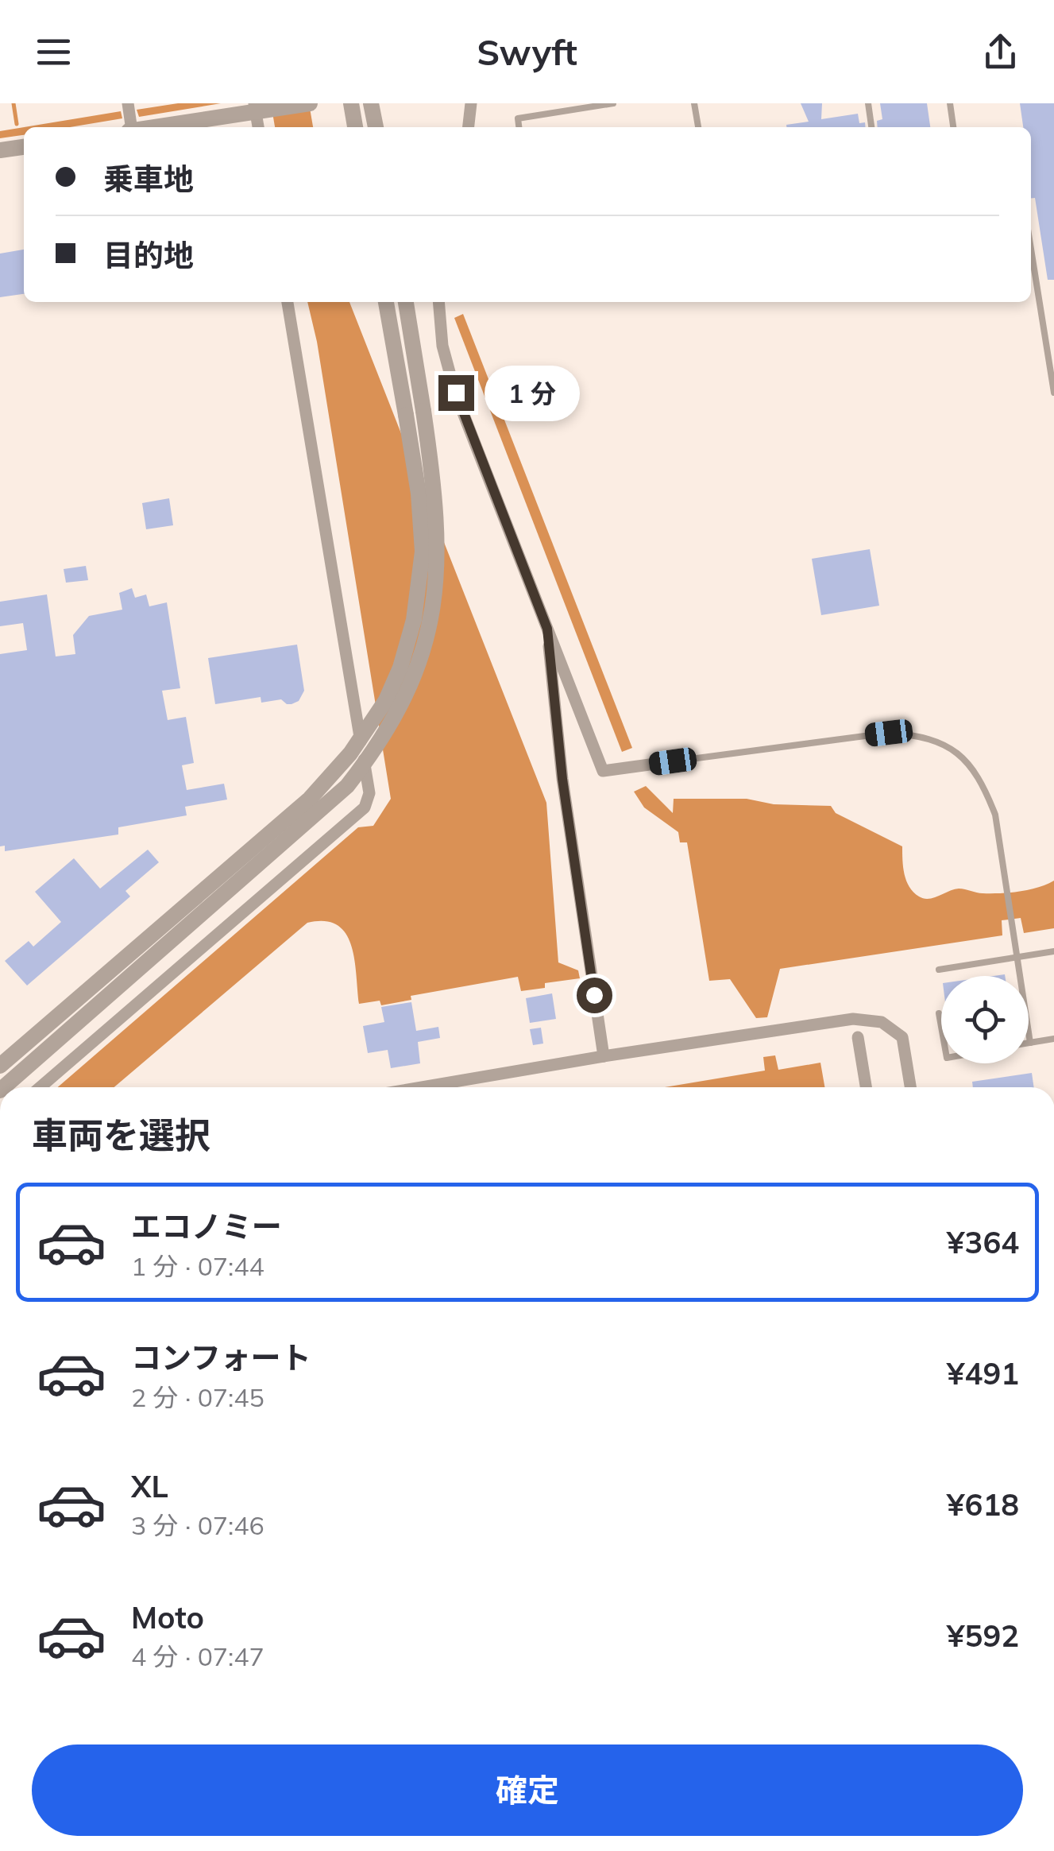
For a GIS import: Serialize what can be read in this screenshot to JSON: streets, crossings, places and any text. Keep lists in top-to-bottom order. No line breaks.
{"page":{"header":"Swyft","banner":["乗車地","目的地"],"bubble":"1 分","heading":"車両を選択","list":[{"name":"エコノミー","note":"1 分 · 07:44","value":"¥364"},{"name":"コンフォート","note":"2 分 · 07:45","value":"¥491"},{"name":"XL","note":"3 分 · 07:46","value":"¥618"},{"name":"Moto","note":"4 分 · 07:47","value":"¥592"}],"buttons":"確定"}}
